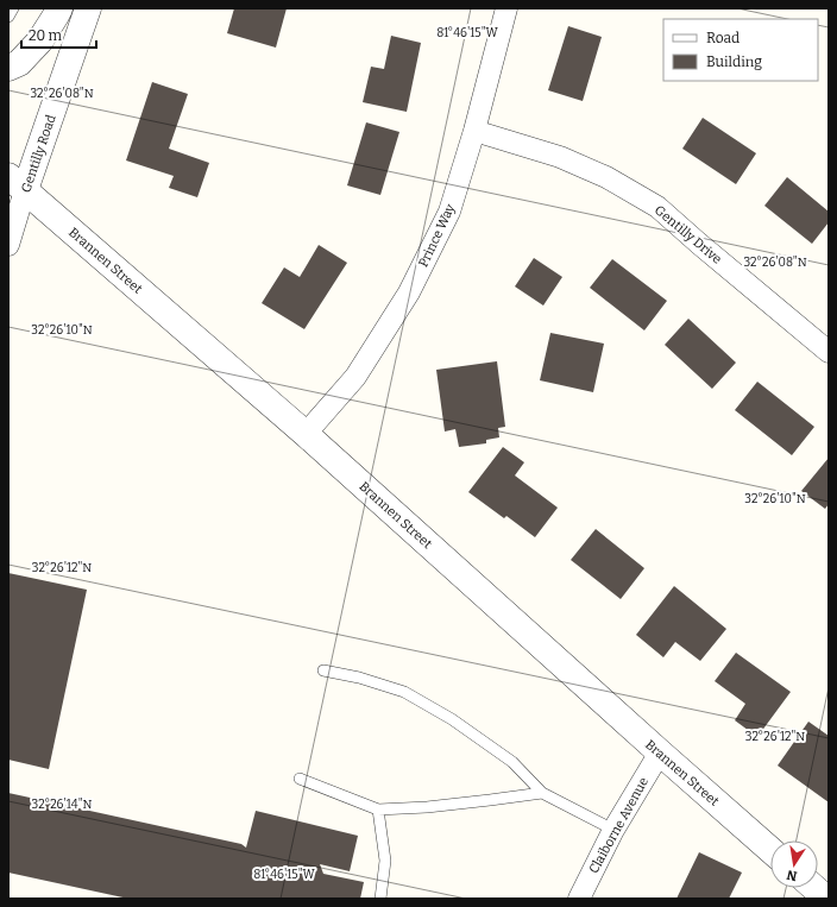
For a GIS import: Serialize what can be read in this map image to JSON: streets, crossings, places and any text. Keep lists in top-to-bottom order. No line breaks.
{"streets":{"street":["Gentilly Road","Gentilly Drive","Prince Way","Brannen Street","Claiborne Avenue"]},"crossings":[["Gentilly Road","Brannen Street"],["Gentilly Drive","Prince Way"],["Prince Way","Brannen Street"],["Brannen Street","Claiborne Avenue"]],"legend":["Road","Building"],"scale_bar":"20 m","north":"bottom","coordinates":["81°46'15\"W","32°26'08\"N","32°26'10\"N","32°26'12\"N","32°26'14\"N"]}
